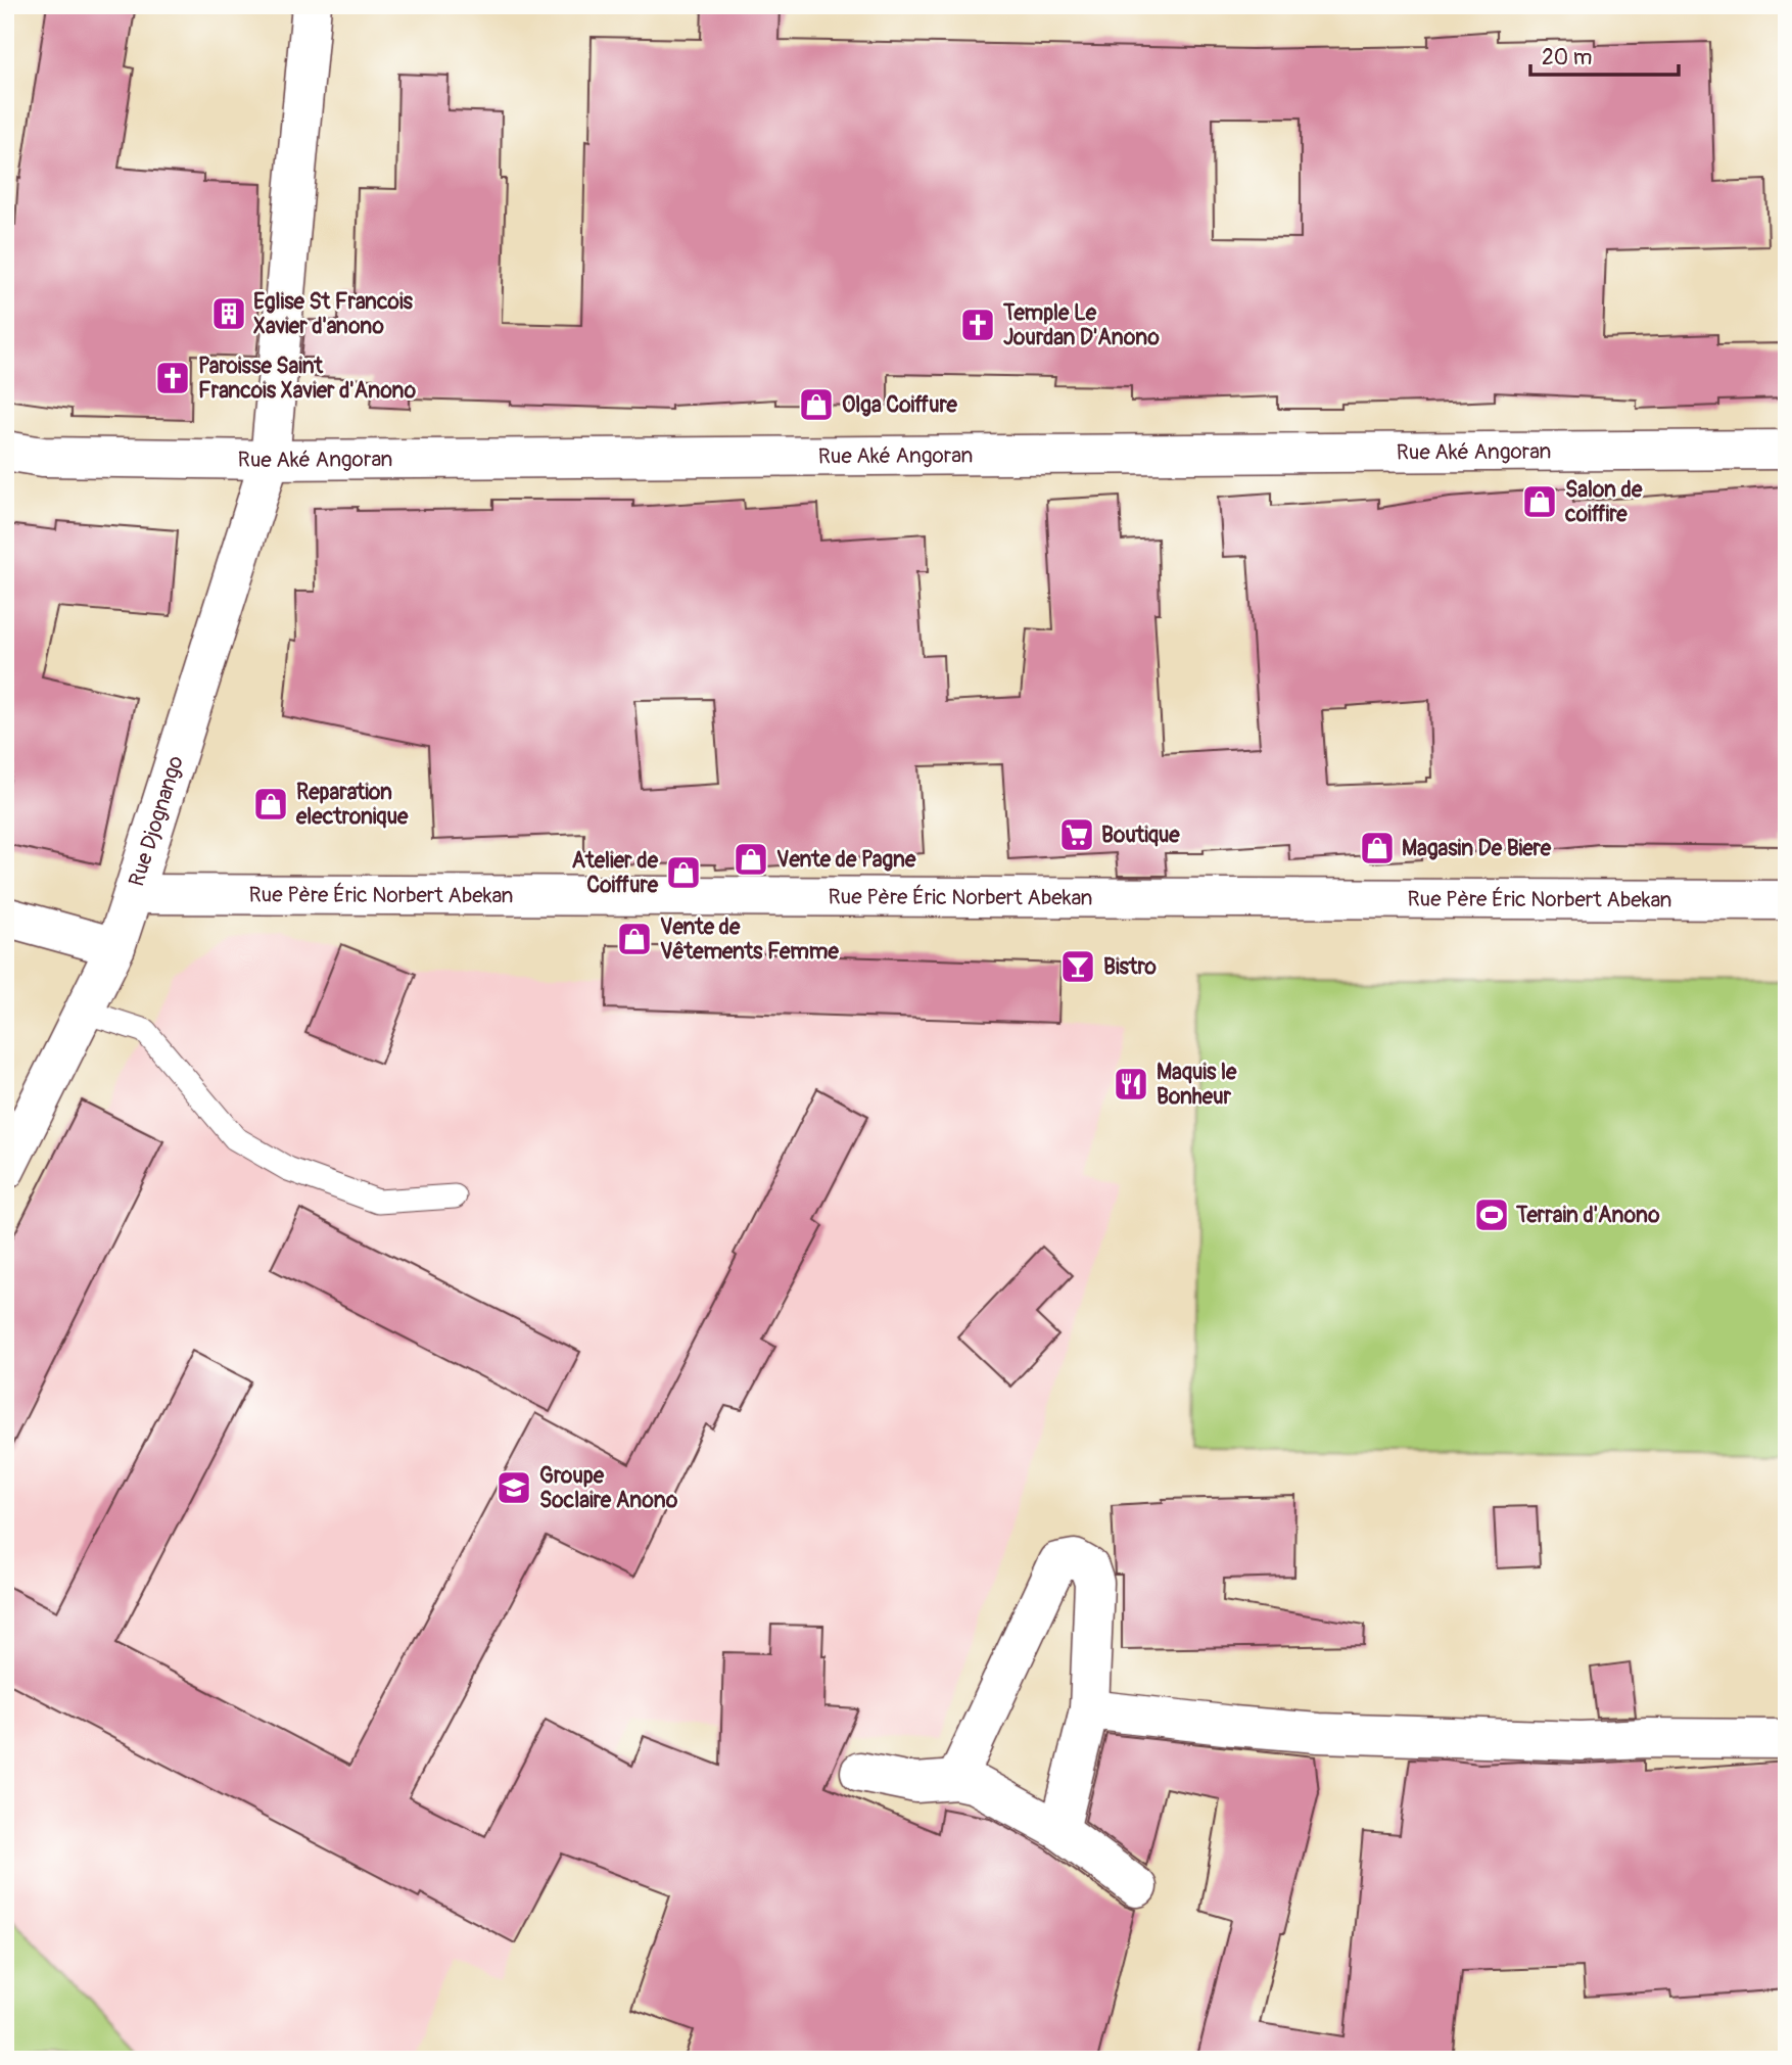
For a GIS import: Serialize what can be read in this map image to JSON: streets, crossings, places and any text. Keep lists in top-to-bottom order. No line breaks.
{"streets":{"street":["Rue Aké Angoran","Rue Djognango","Rue Père Éric Norbert Abekan"]},"crossings":[["Rue Aké Angoran","Rue Djognango"],["Rue Djognango","Rue Père Éric Norbert Abekan"]],"places":{"building":["Eglise St Francois Xavier d'anono"],"church":["Temple Le Jourdan D'Anono","Paroisse Saint Francois Xavier d'Anono"],"shop":["Olga Coiffure","Salon de coiffire","Reparation electronique","Magasin De Biere","Vente de Pagne","Atelier de Coiffure","Vente de Vêtements Femme"],"supermarket":["Boutique"],"bar":["Bistro"],"restaurant":["Maquis le Bonheur"],"sports":["Terrain d'Anono"],"school or university":["Groupe Soclaire Anono"]},"scale_bar":"20 m"}
